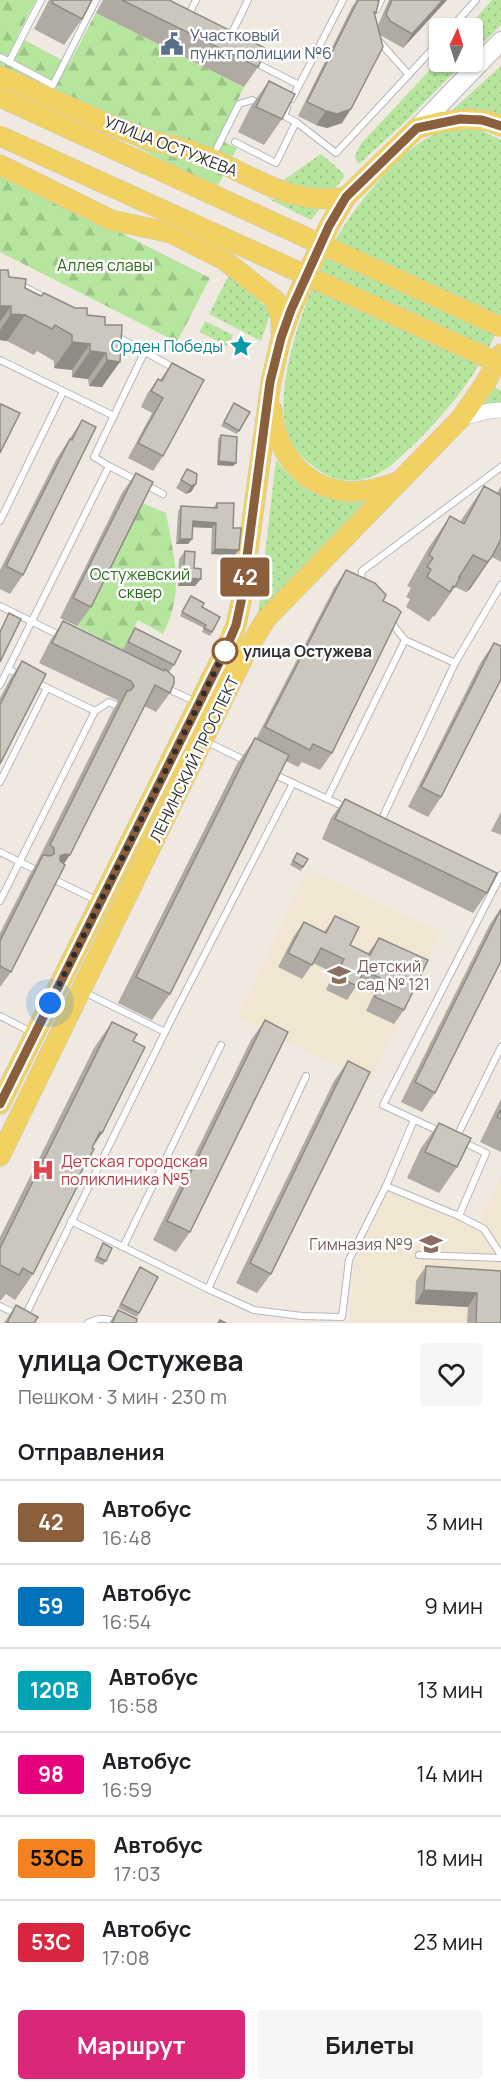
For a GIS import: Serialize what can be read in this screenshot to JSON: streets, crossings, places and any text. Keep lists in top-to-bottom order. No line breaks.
{"streets":{"main road":["УЛИЦА ОСТУЖЕВА","ЛЕНИНСКИЙ ПРОСПЕКТ"]},"crossings":[["УЛИЦА ОСТУЖЕВА","ЛЕНИНСКИЙ ПРОСПЕКТ"]],"parks":["Аллея славы","Остужевский сквер"],"places":{"public building":["Участковый пункт полиции №6"],"place":["Орден Победы"],"other":["улица Остужева"],"school or university":["Детский сад № 121","Гимназия №9"],"hospital":["Детская городская поликлиника №5"]},"lines":["bus line 42"],"north":"top","page":{"on_map":"42","heading":[["улица Остужева","Пешком · 3 мин · 230 m"],"Отправления"],"list":[{"mark":"42","name":"Автобус","note":"16:48","value":"3 мин"},{"mark":"59","name":"Автобус","note":"16:54","value":"9 мин"},{"mark":"120В","name":"Автобус","note":"16:58","value":"13 мин"},{"mark":"98","name":"Автобус","note":"16:59","value":"14 мин"},{"mark":"53СБ","name":"Автобус","note":"17:03","value":"18 мин"},{"mark":"53С","name":"Автобус","note":"17:08","value":"23 мин"}],"buttons":["Маршрут","Билеты"]}}
